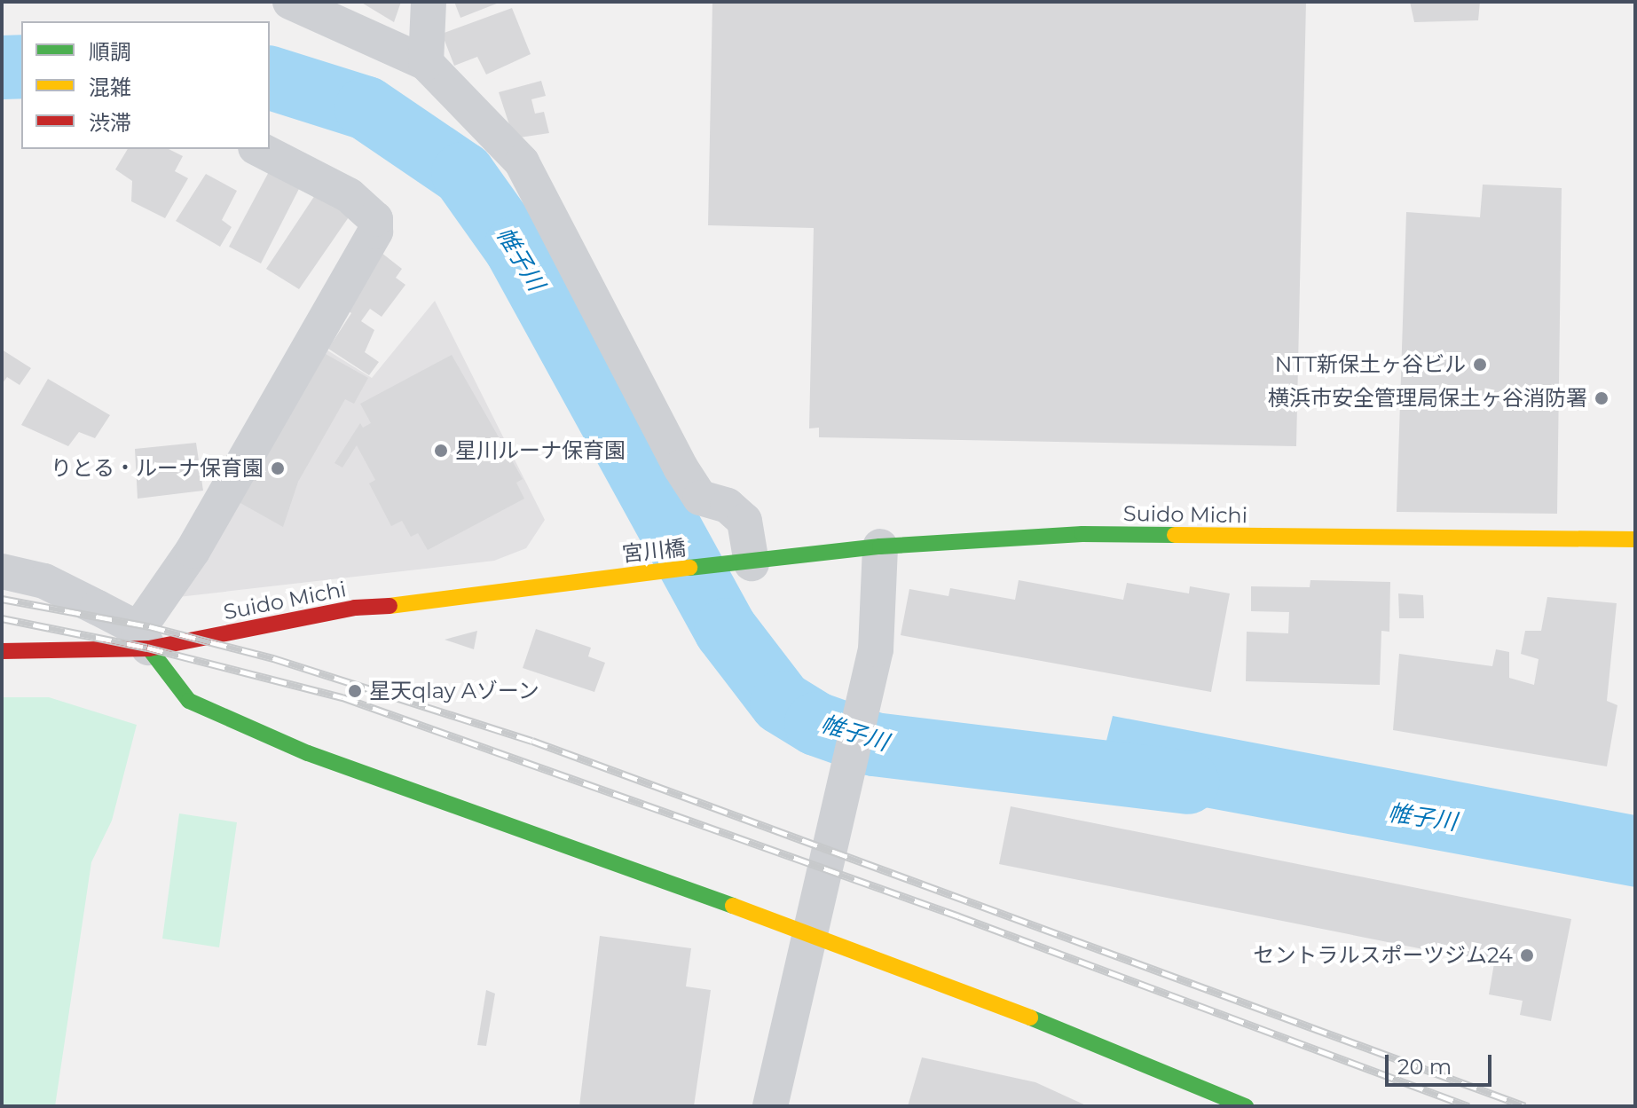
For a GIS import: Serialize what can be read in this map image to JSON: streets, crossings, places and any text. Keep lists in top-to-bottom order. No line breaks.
{"streets":{"street":["Suido Michi","宮川橋"]},"crossings":[["Suido Michi","宮川橋"]],"water":["帷子川"],"places":["NTT新保土ヶ谷ビル","横浜市安全管理局保土ヶ谷消防署","星川ルーナ保育園","りとる・ルーナ保育園","星天qlay Aゾーン","セントラルスポーツジム24"],"legend":["順調","混雑","渋滞"],"scale_bar":"20 m"}
